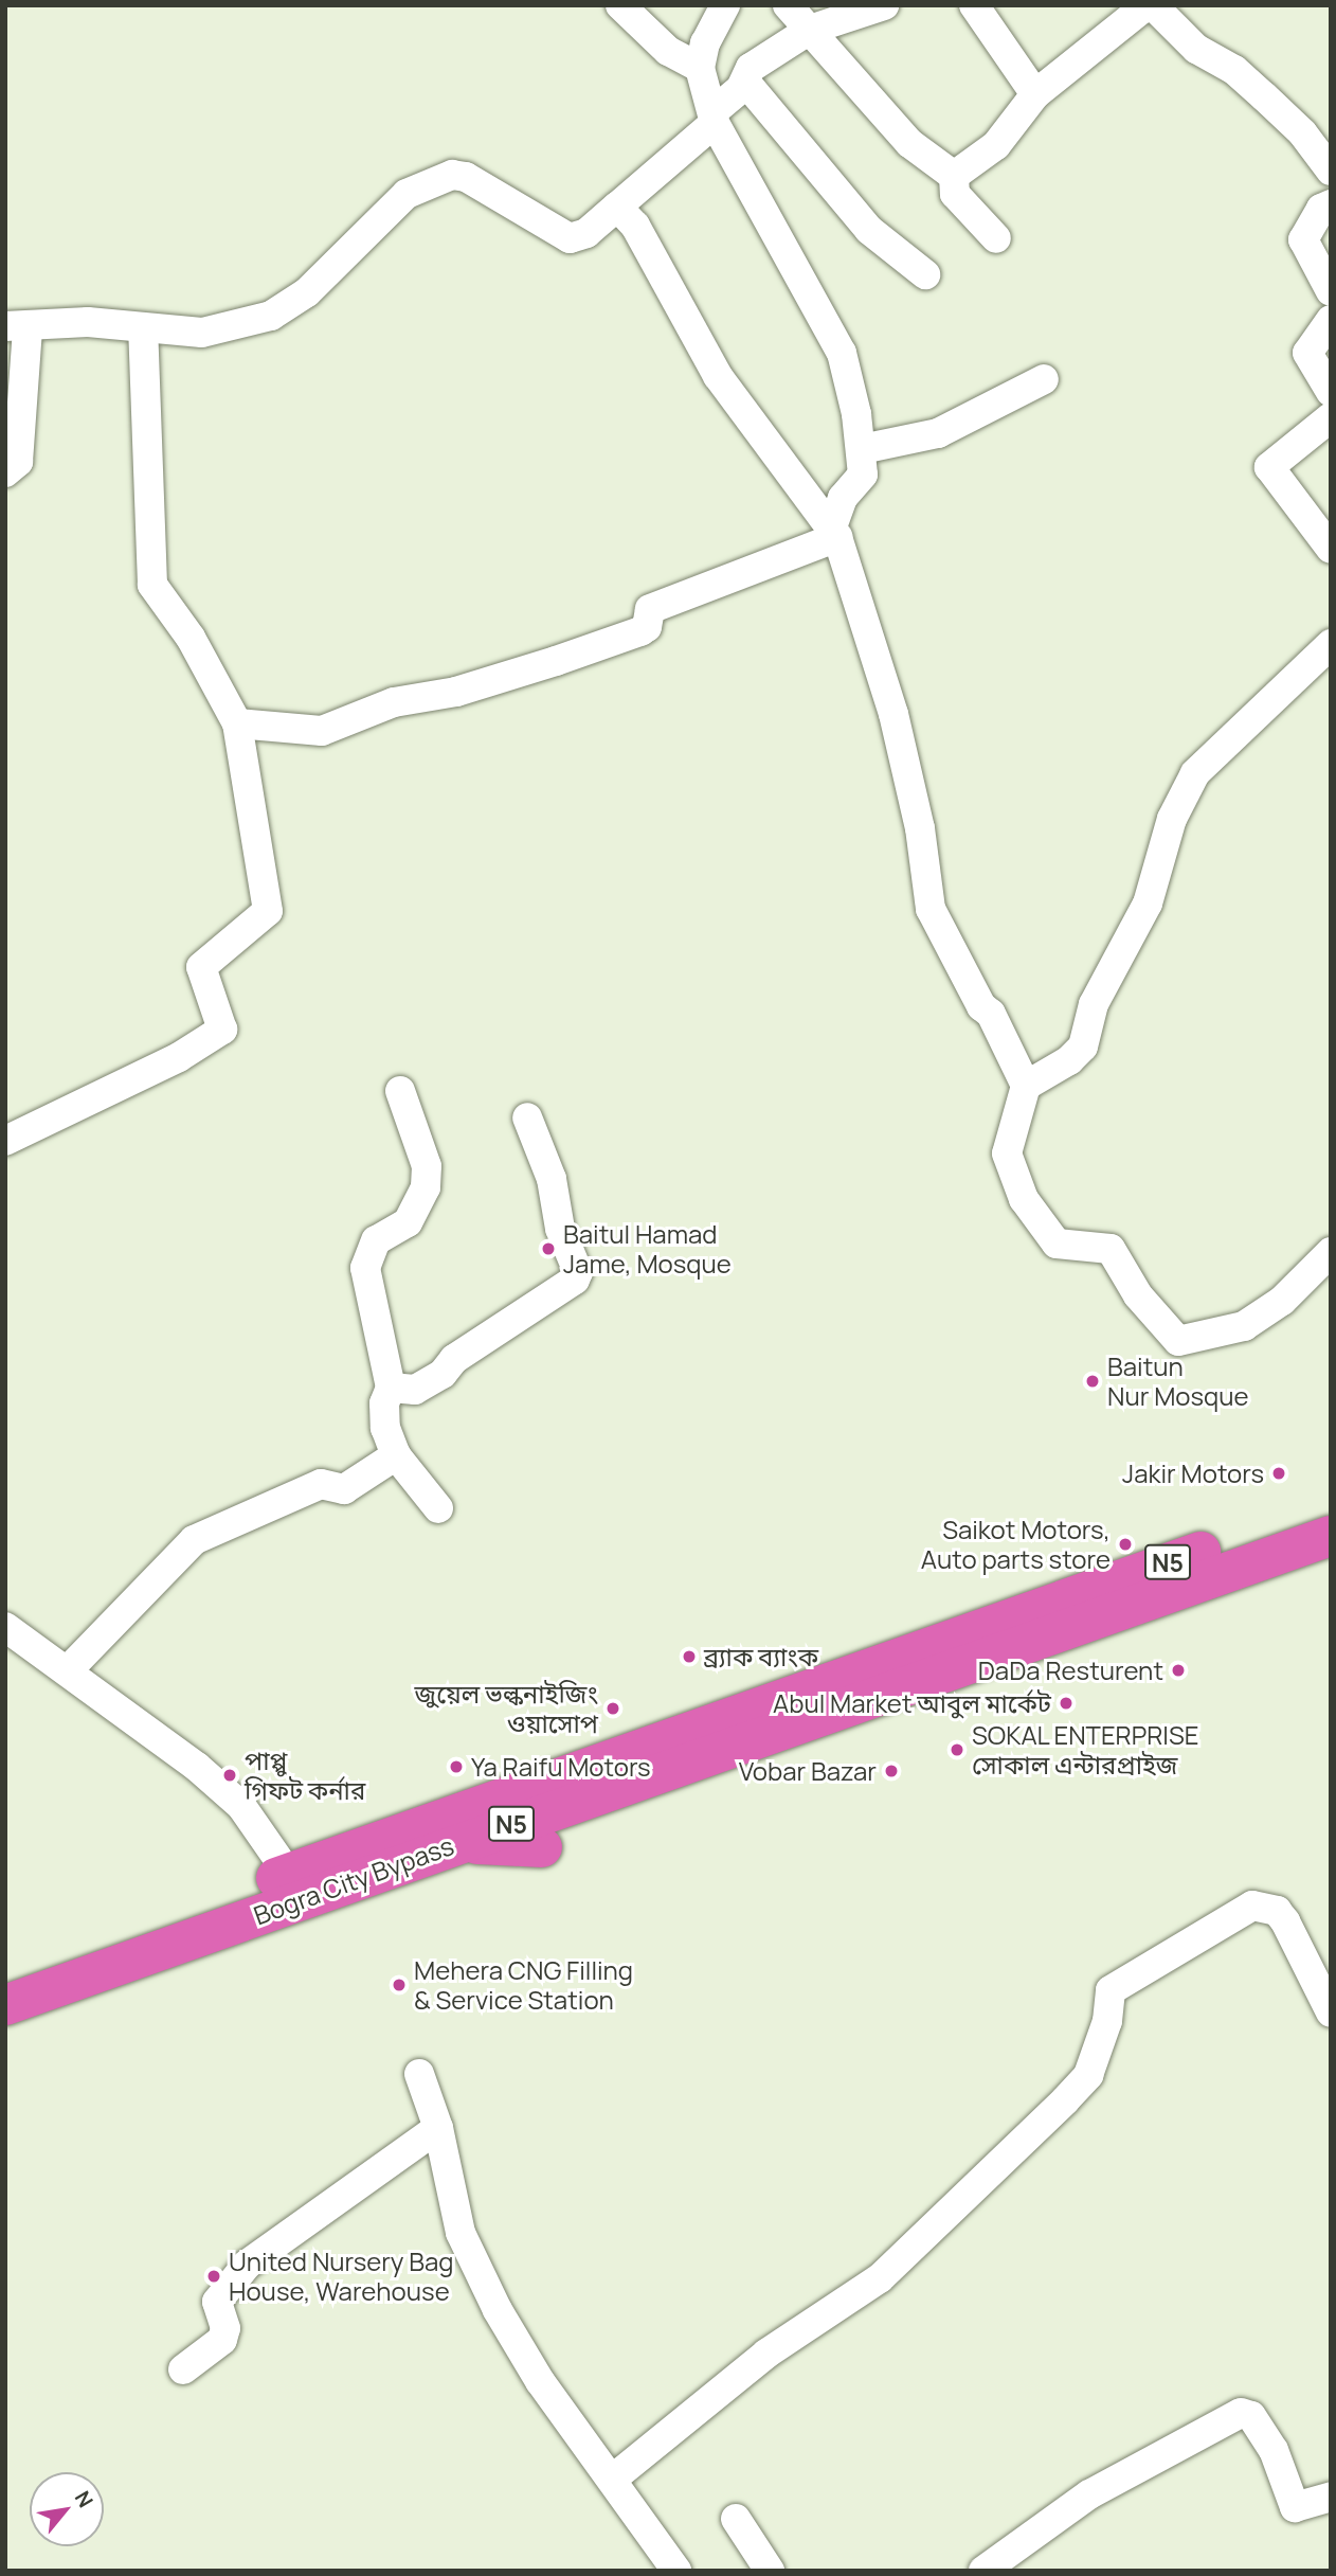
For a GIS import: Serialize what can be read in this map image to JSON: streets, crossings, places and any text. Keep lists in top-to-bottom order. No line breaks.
{"streets":{"highway":["N5","Bogra City Bypass"]},"places":["Baitul Hamad Jame, Mosque","Baitun Nur Mosque","Jakir Motors","Saikot Motors, Auto parts store","ব্র্যাক ব্যাংক","DaDa Resturent","Abul Market আবুল মার্কেট","জুয়েল ভল্কনাইজিং ওয়াসোপ","SOKAL ENTERPRISE সোকাল এন্টারপ্রাইজ","Ya Raifu Motors","Vobar Bazar","পাপ্পু গিফট কর্নার","Mehera CNG Filling & Service Station","United Nursery Bag House, Warehouse"],"north":"top right"}
